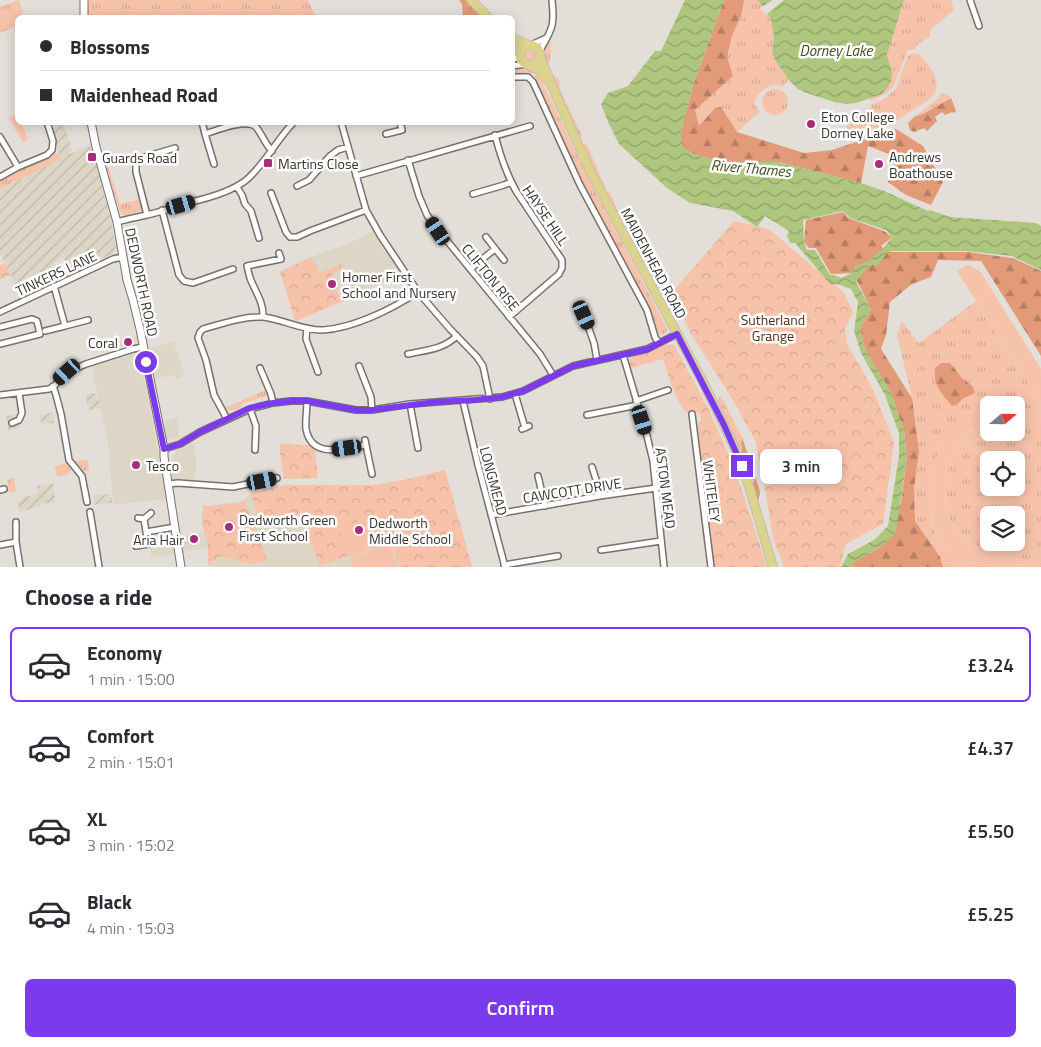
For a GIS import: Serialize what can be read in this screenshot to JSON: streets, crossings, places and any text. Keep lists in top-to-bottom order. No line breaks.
{"streets":{"main road":["MAIDENHEAD ROAD","DEDWORTH ROAD"],"street":["HAYSE HILL","TINKERS LANE","CLIFTON RISE","LONGMEAD","ASTON MEAD","CAWCOTT DRIVE","WHITELEY"]},"crossings":[["HAYSE HILL","CLIFTON RISE"],["TINKERS LANE","DEDWORTH ROAD"],["LONGMEAD","CAWCOTT DRIVE"],["ASTON MEAD","CAWCOTT DRIVE"]],"water":["Dorney Lake","River Thames"],"parks":["Sutherland Grange"],"places":{"other":["Eton College Dorney Lake","Andrews Boathouse","Homer First School and Nursery","Coral","Tesco","Dedworth Green First School","Dedworth Middle School","Aria Hair"],"transit":["Guards Road","Martins Close"]},"north":"right","page":{"banner":["Blossoms","Maidenhead Road"],"bubble":"3 min","heading":"Choose a ride","list":[{"name":"Economy","note":"1 min · 15:00","value":"£3.24"},{"name":"Comfort","note":"2 min · 15:01","value":"£4.37"},{"name":"XL","note":"3 min · 15:02","value":"£5.50"},{"name":"Black","note":"4 min · 15:03","value":"£5.25"}],"buttons":"Confirm"}}
